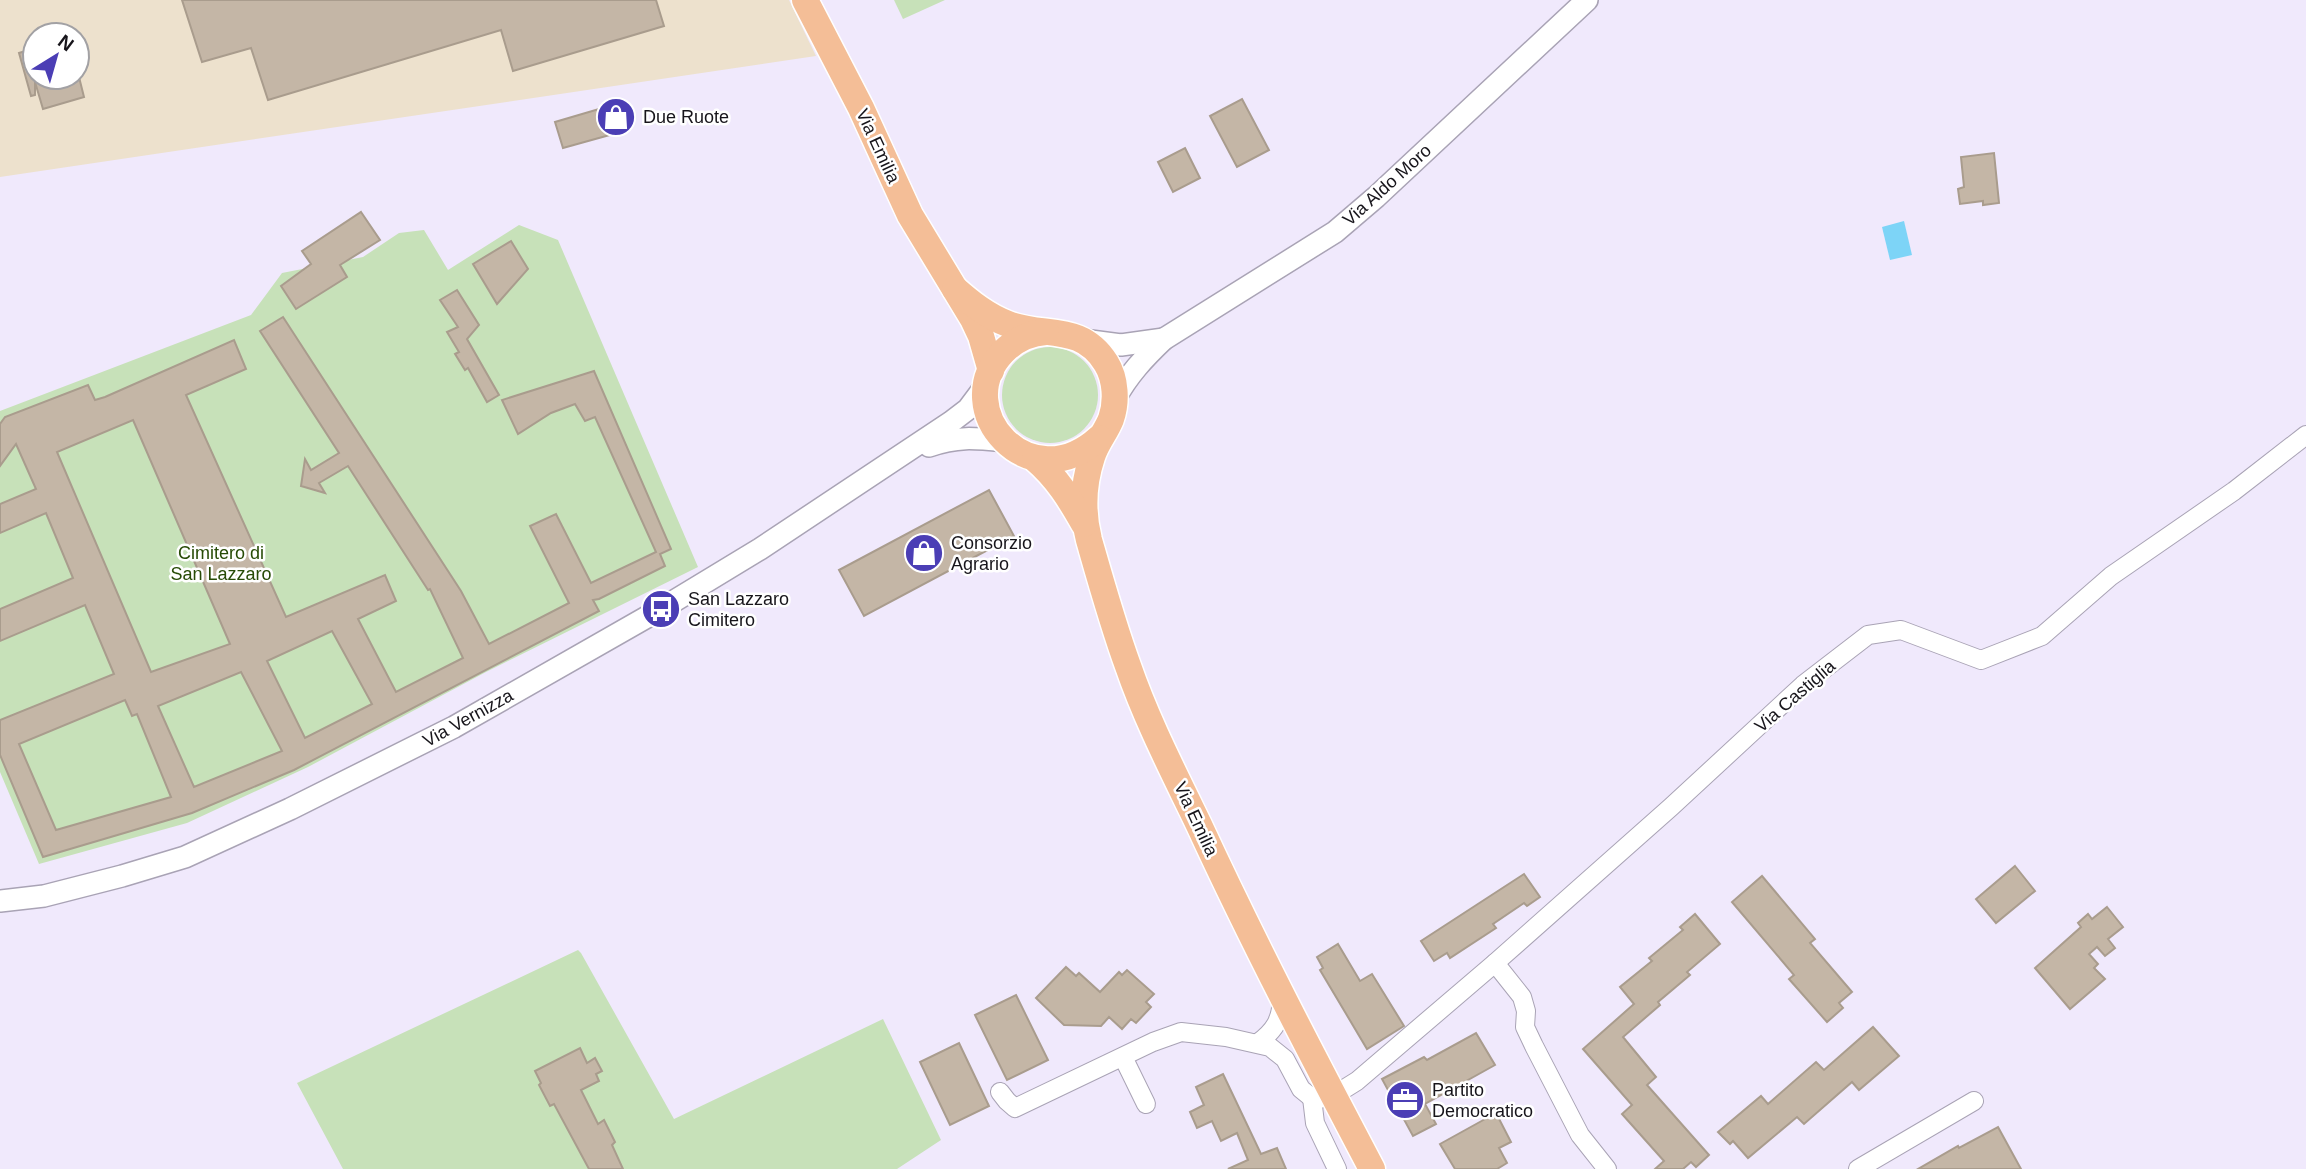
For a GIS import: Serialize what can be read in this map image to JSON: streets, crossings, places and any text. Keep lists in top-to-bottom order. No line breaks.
{"streets":{"main road":["Via Emilia"],"street":["Via Aldo Moro","Via Castiglia","Via Vernizza"]},"crossings":[["Via Emilia","Via Aldo Moro"],["Via Emilia","Via Castiglia"],["Via Emilia","Via Vernizza"],["Via Aldo Moro","Via Vernizza"]],"parks":["Cimitero di San Lazzaro"],"places":{"shop":["Due Ruote","Consorzio Agrario"],"bus stop":["San Lazzaro Cimitero"],"office":["Partito Democratico"]},"north":"top right"}
